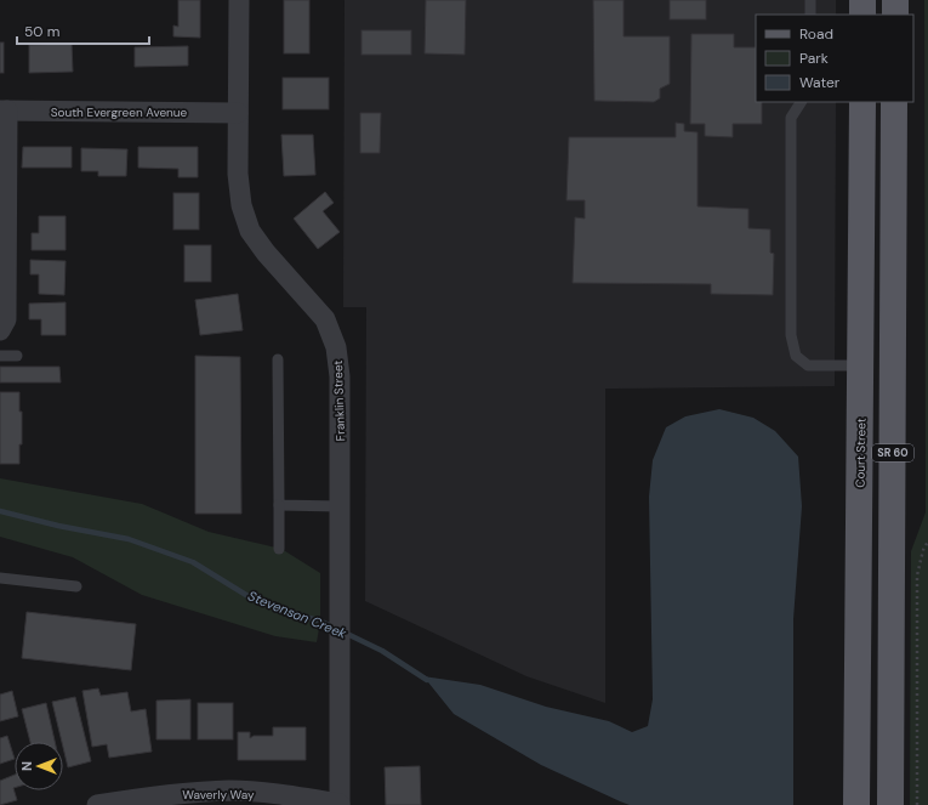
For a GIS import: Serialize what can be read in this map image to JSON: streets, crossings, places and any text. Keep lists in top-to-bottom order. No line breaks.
{"streets":{"main road":["Court Street","SR 60"],"street":["South Evergreen Avenue","Franklin Street","Waverly Way"]},"crossings":[["South Evergreen Avenue","Franklin Street"],["Franklin Street","Waverly Way"]],"water":["Stevenson Creek"],"legend":["Road","Park","Water"],"scale_bar":"50 m","north":"left"}
